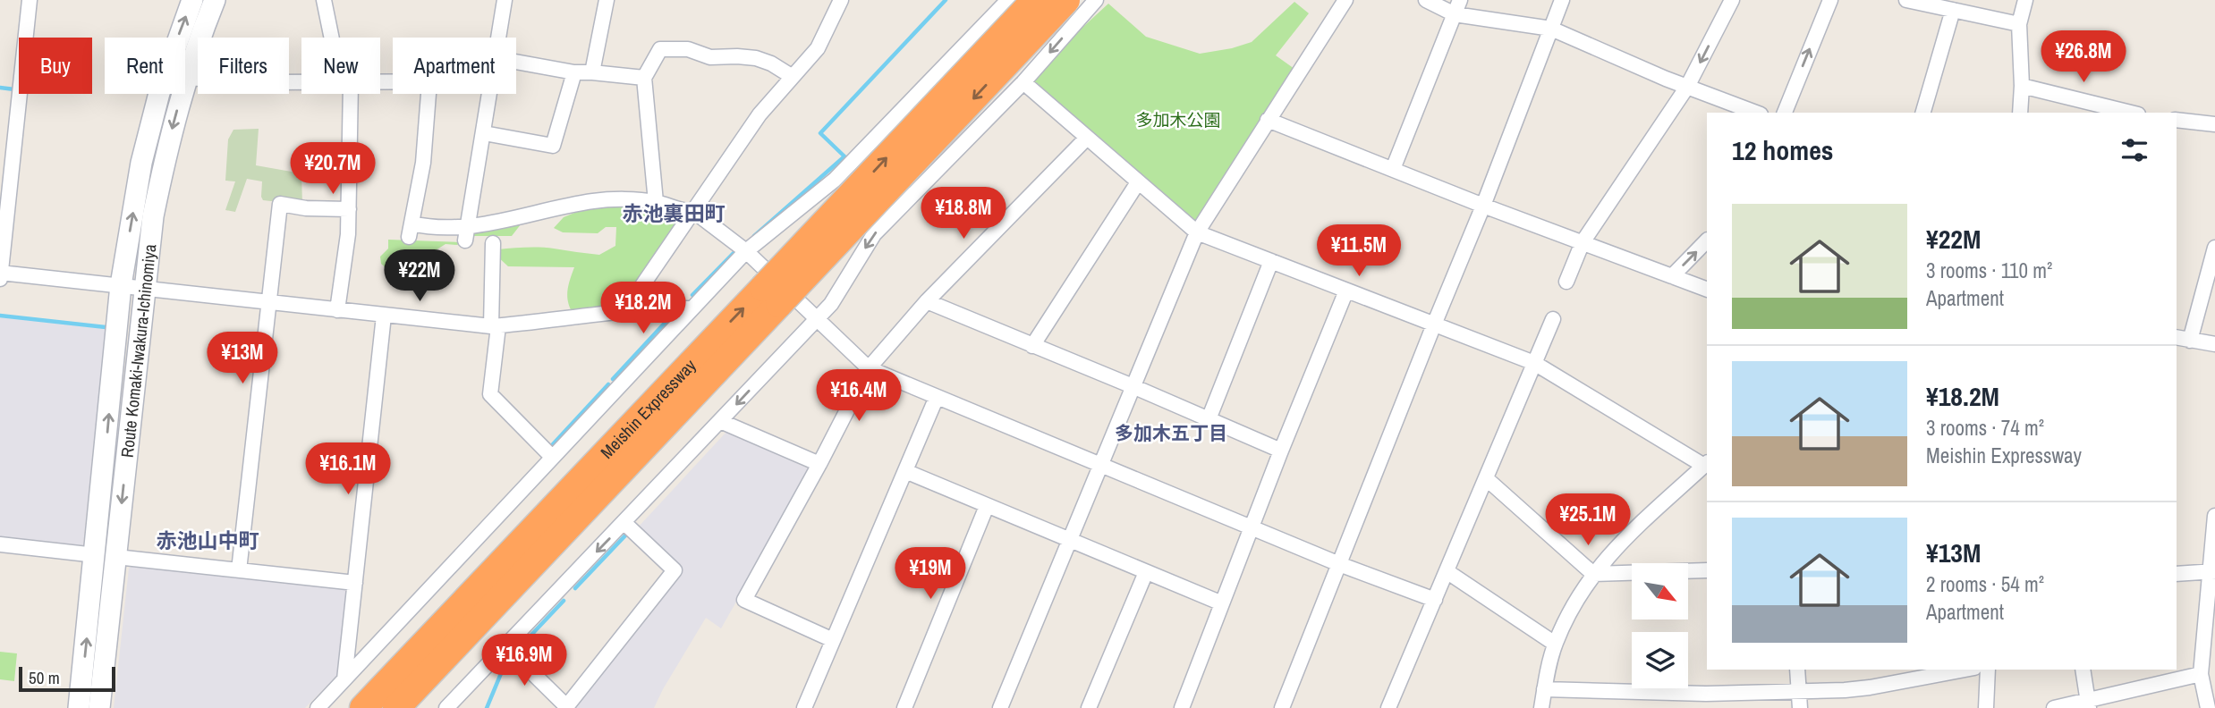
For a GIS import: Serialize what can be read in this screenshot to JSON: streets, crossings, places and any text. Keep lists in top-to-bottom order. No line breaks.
{"streets":{"highway":["Meishin Expressway"],"main road":["Route Komaki-Iwakura-Ichinomiya"]},"districts":["赤池裏田町","多加木五丁目","赤池山中町"],"parks":["多加木公園"],"scale_bar":"50 m","north":"bottom right","page":{"price":["¥26.8M","¥20.7M","¥18.8M","¥11.5M","¥22M","¥18.2M","¥13M","¥16.4M","¥16.1M","¥25.1M","¥19M","¥16.9M"],"chip":["Buy","Rent","Filters","New","Apartment"],"heading":"12 homes","list":[{"name":"¥22M","note":"3 rooms · 110 m² · Apartment"},{"name":"¥18.2M","note":"3 rooms · 74 m² · Meishin Expressway"},{"name":"¥13M","note":"2 rooms · 54 m² · Apartment"}],"scale":"50 m"}}
